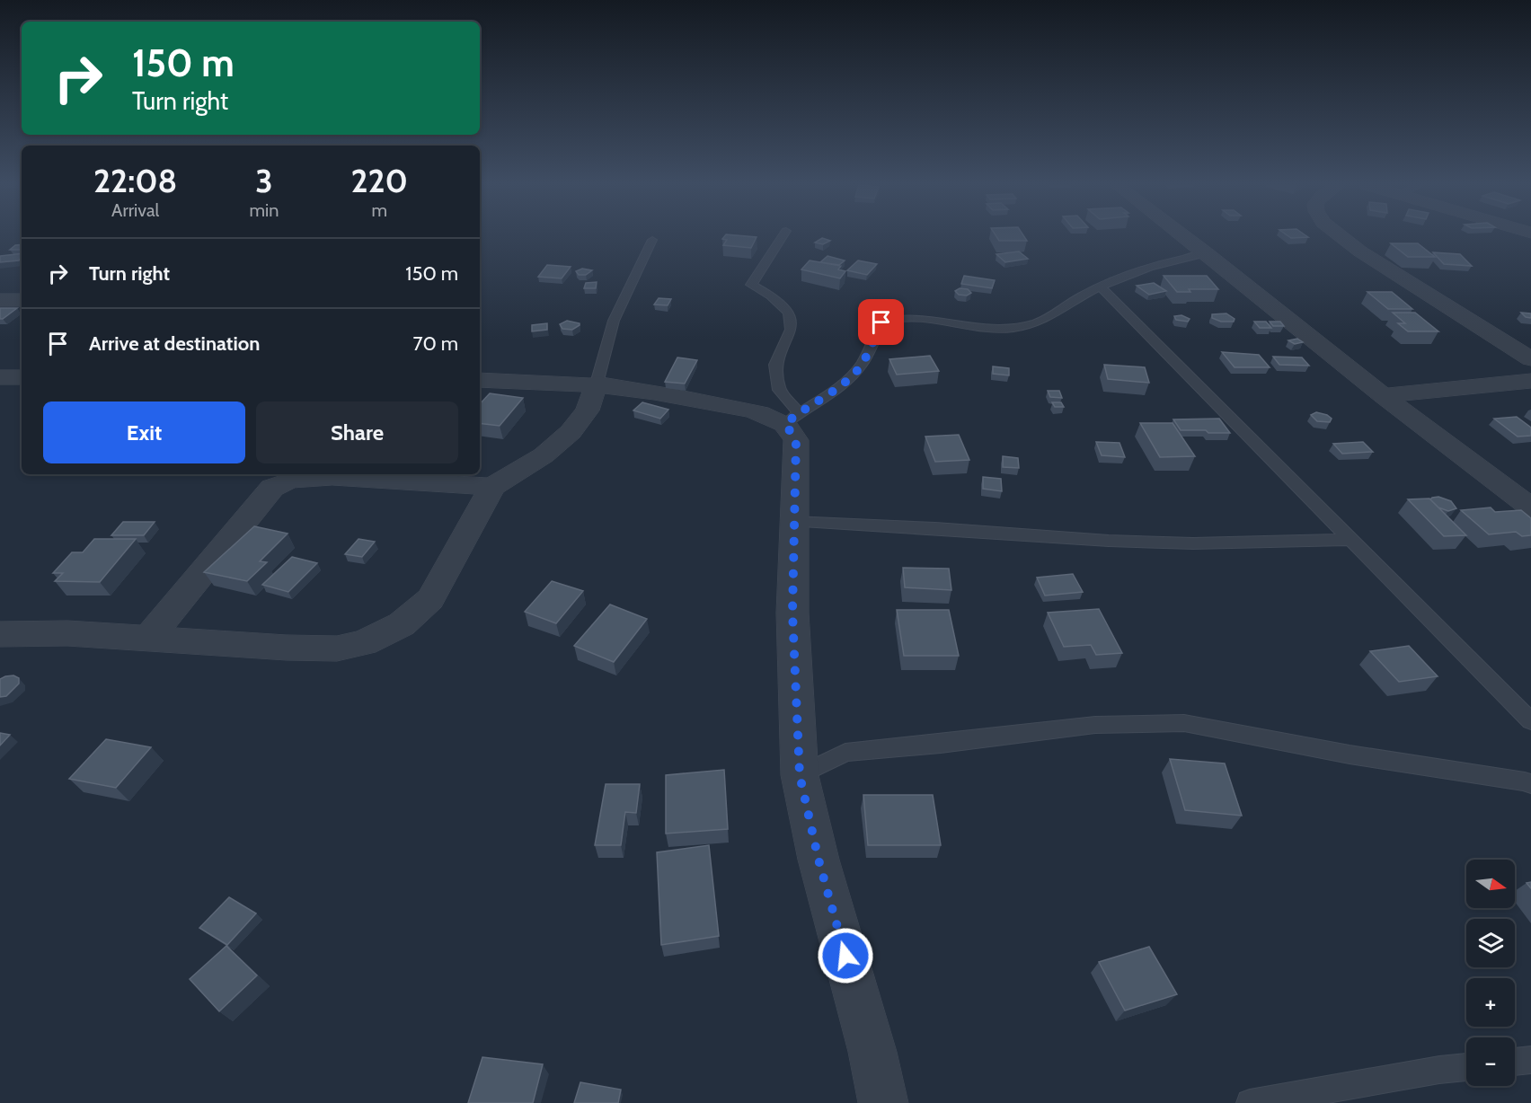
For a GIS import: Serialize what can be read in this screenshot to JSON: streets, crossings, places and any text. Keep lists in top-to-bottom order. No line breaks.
{"north":"right","page":{"turn":["150 m","Turn right"],"eta":["22:08","Arrival","3","min","220","m"],"list":[{"name":"Turn right","value":"150 m"},{"name":"Arrive at destination","value":"70 m"}],"buttons":["Exit","Share"],"map_buttons":["+","−"]}}
